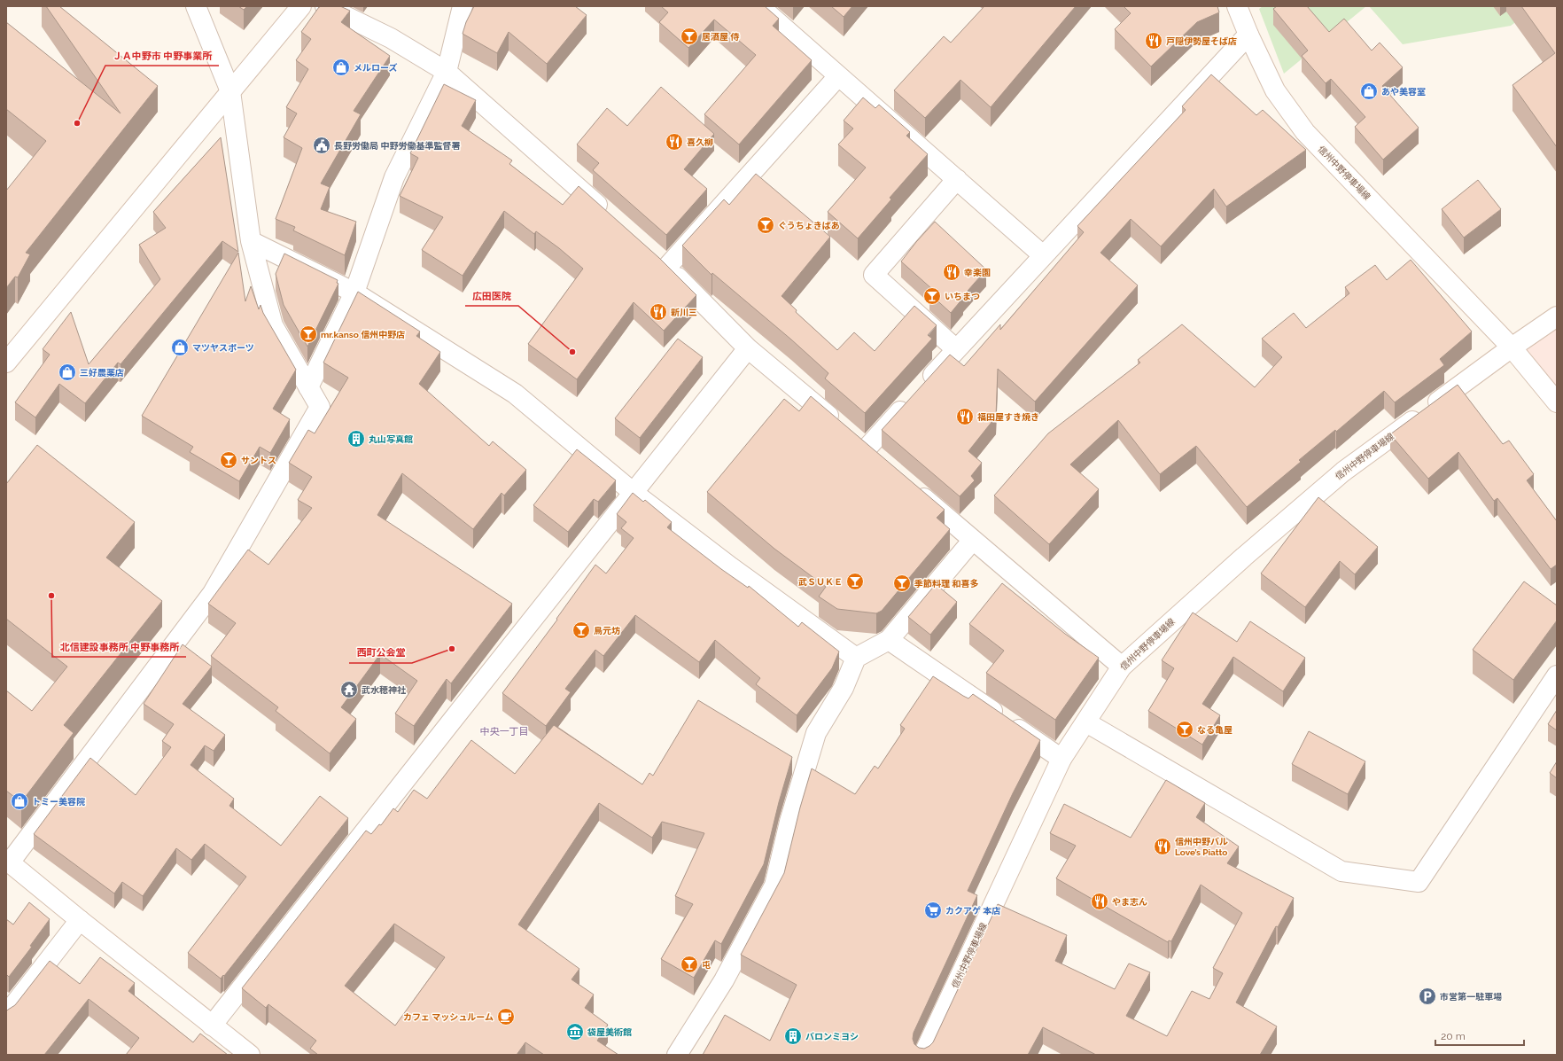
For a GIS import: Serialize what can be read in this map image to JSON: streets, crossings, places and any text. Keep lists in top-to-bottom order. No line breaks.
{"streets":{"street":["信州中野停車場線"]},"districts":["中央一丁目"],"places":{"bar":["居酒屋 侍","ぐうちょきぱあ","いちまつ","mr.kanso 信州中野店","サントス","武ＳＵＫＥ","季節料理 和喜多","鳥元坊","なる亀屋","屯"],"restaurant":["戸隠伊勢屋そば店","喜久柳","幸楽園","新川三","福田屋すき焼き","信州中野バル Love’s Piatto","やま志ん"],"shop":["メルローズ","あや美容室","マツヤスポーツ","三好農薬店","トミー美容院"],"other":["ＪＡ中野市 中野事業所","広田医院","北信建設事務所 中野事務所","西町公会堂"],"public building":["長野労働局 中野労働基準監督署"],"building":["丸山写真館","バロンミヨシ"],"temple":["武水穂神社"],"supermarket":["カクアゲ 本店"],"parking":["市営第一駐車場"],"cafe":["カフェ マッシュルーム"],"museum":["袋屋美術館"]},"scale_bar":"20 m"}
